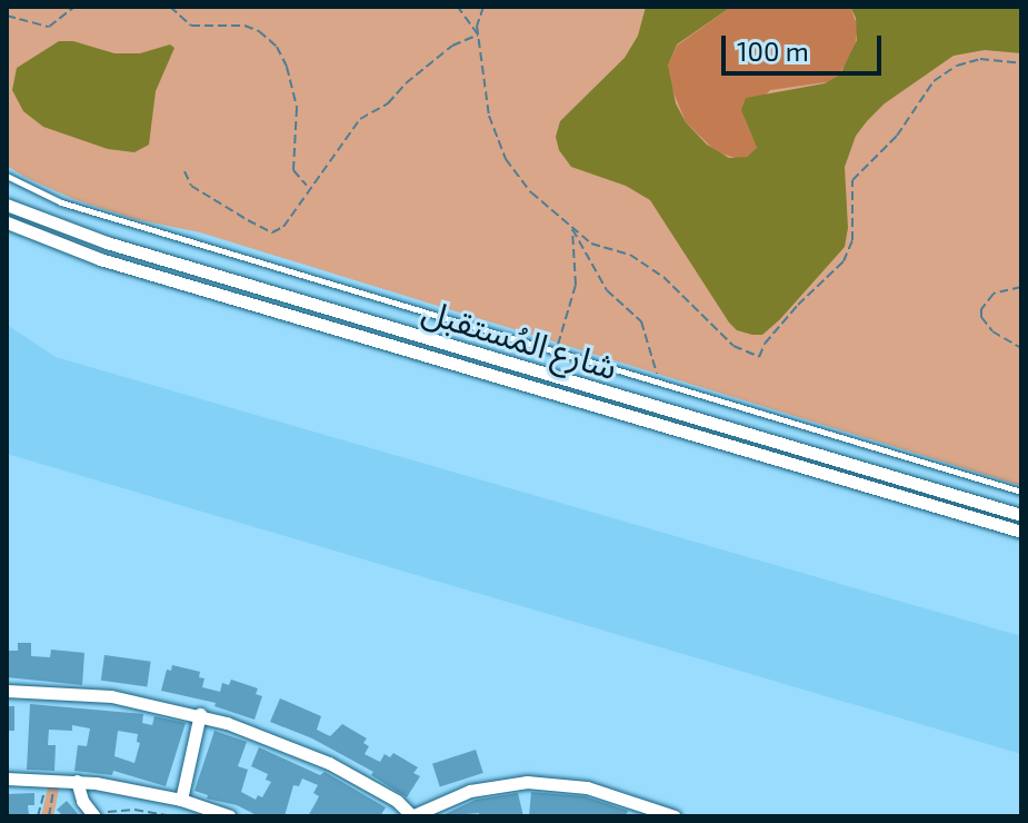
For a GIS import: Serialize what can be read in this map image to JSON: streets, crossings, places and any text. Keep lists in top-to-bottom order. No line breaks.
{"streets":{"street":["شارع المُستقبل"]},"scale_bar":"100 m"}
